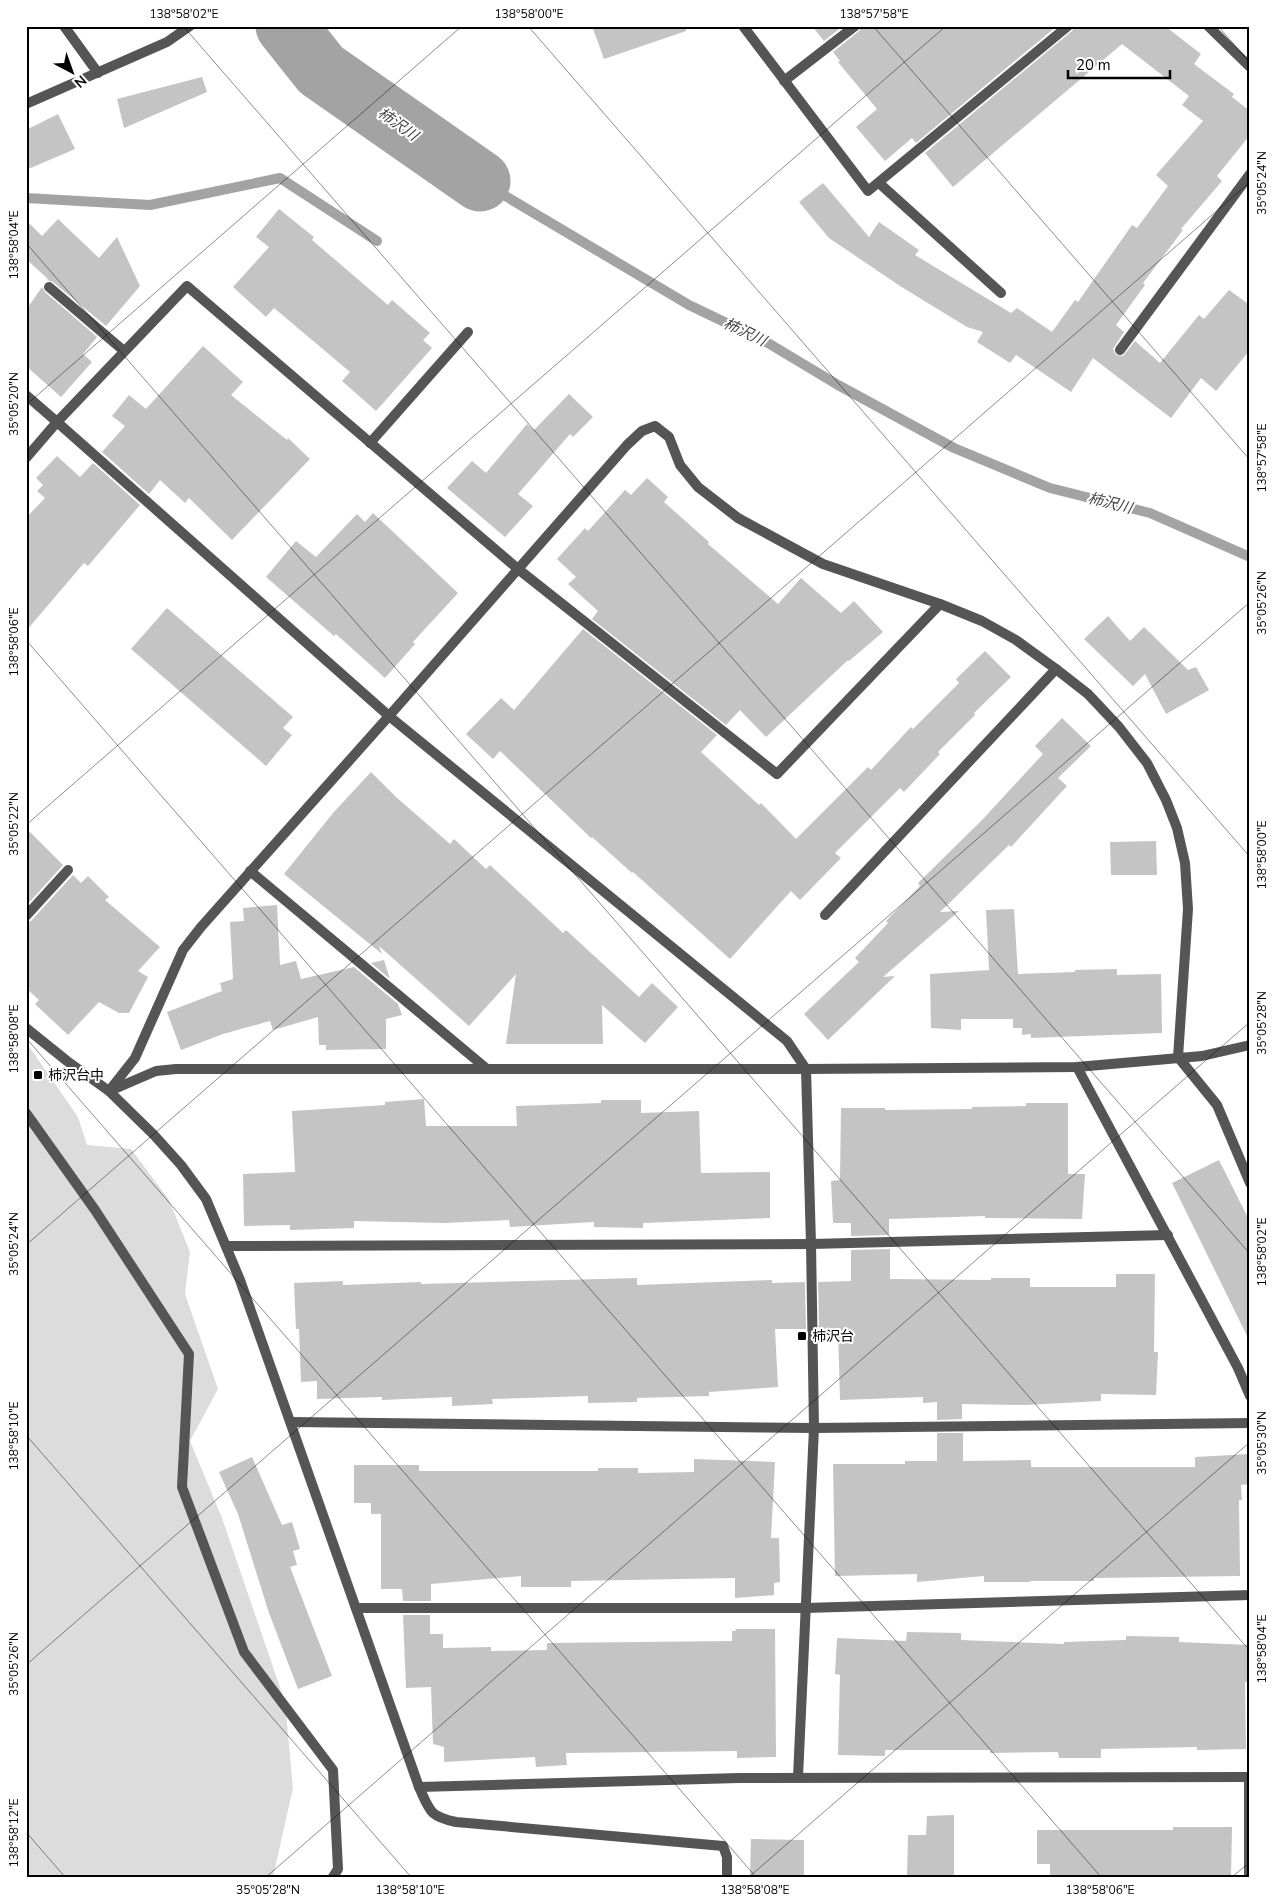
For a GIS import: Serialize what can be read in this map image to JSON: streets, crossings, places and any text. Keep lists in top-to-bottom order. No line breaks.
{"water":["柿沢川"],"places":{"transit":["柿沢台中","柿沢台"]},"scale_bar":"20 m","north":"bottom right","coordinates":["138°58'02\"E","138°58'00\"E","138°57'58\"E","35°05'24\"N","138°58'04\"E","35°05'20\"N","35°05'26\"N","138°58'06\"E","35°05'22\"N","35°05'28\"N","138°58'08\"E","138°58'10\"E","35°05'30\"N","138°58'12\"E"]}
